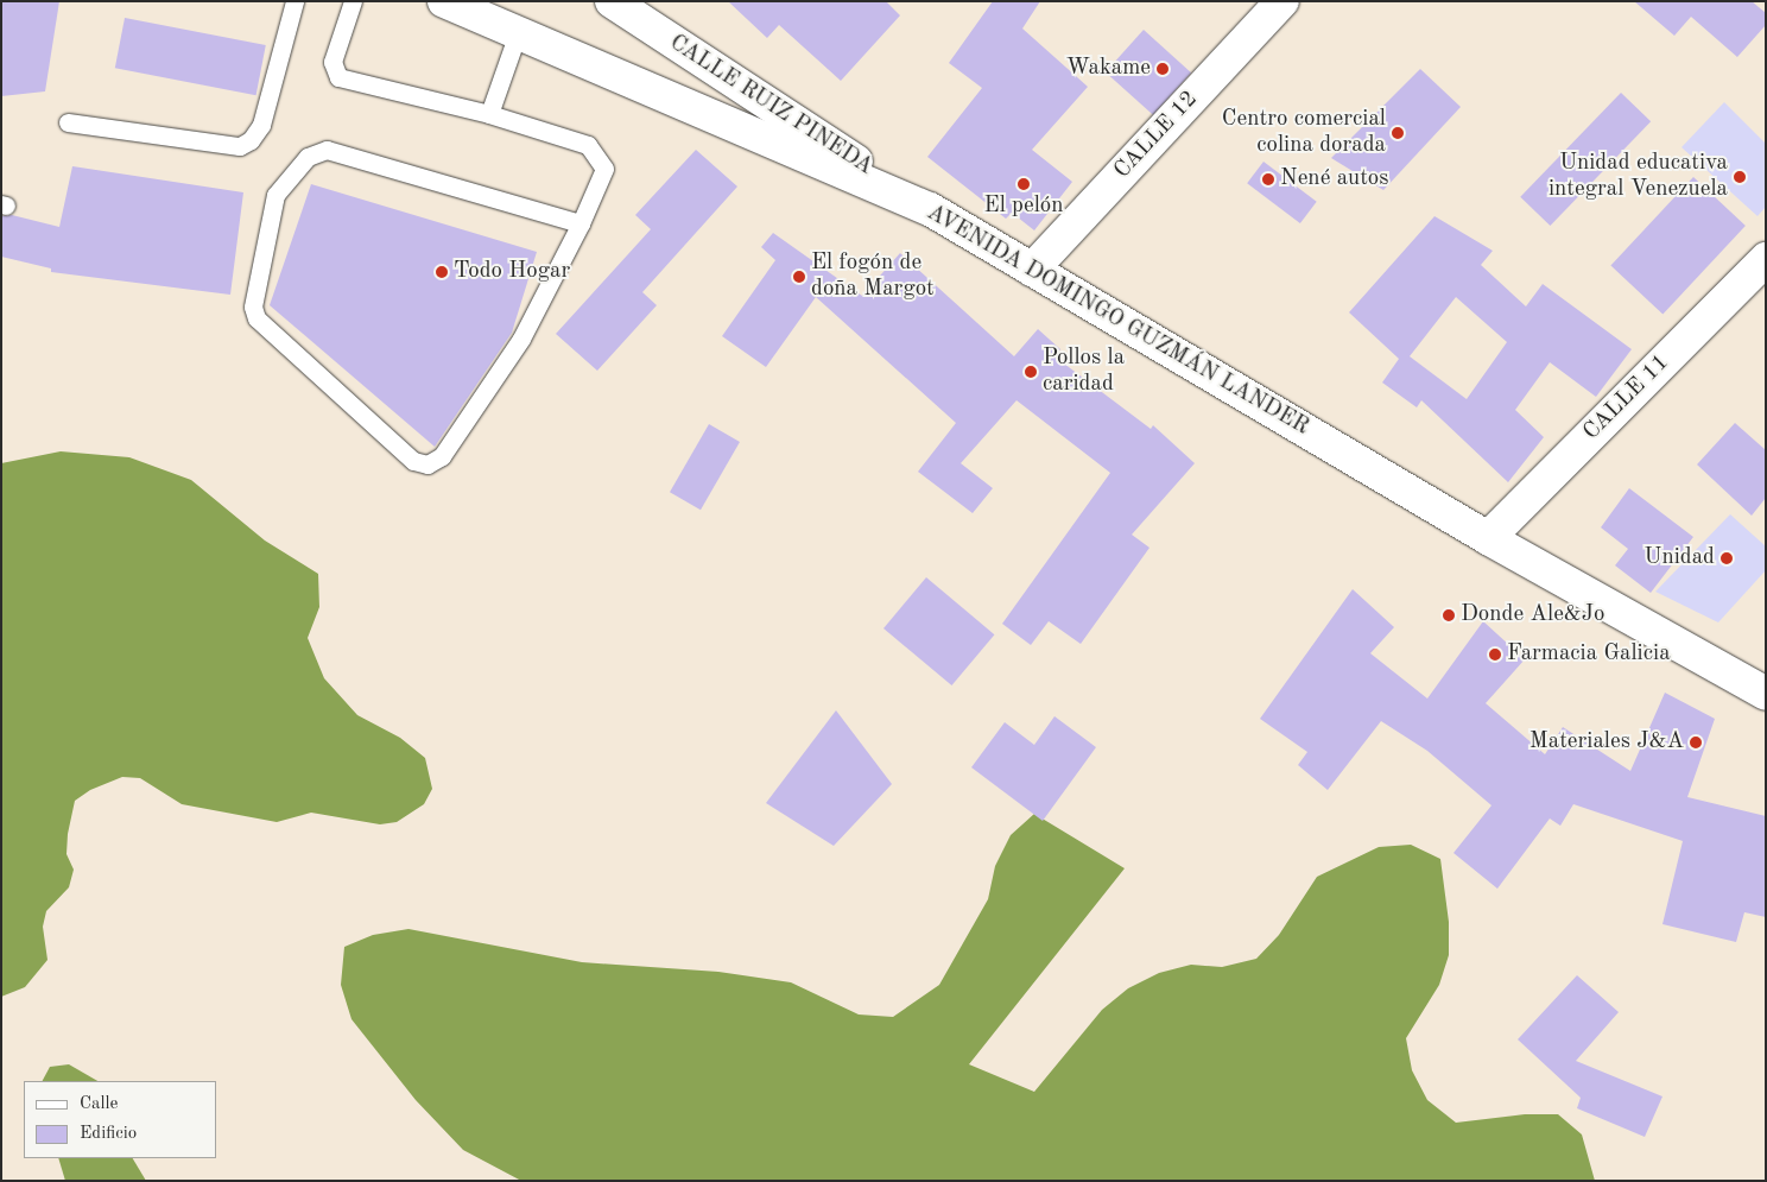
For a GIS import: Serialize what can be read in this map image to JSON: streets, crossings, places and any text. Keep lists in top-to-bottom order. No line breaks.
{"streets":{"street":["CALLE RUIZ PINEDA","CALLE 12","AVENIDA DOMINGO GUZMÁN LANDER","CALLE 11"]},"crossings":[["CALLE RUIZ PINEDA","AVENIDA DOMINGO GUZMÁN LANDER"],["CALLE 12","AVENIDA DOMINGO GUZMÁN LANDER"],["AVENIDA DOMINGO GUZMÁN LANDER","CALLE 11"]],"places":["Wakame","Centro comercial colina dorada","Unidad educativa integral Venezuela","Nené autos","El pelón","Todo Hogar","El fogón de doña Margot","Pollos la caridad","Unidad","Donde Ale&Jo","Farmacia Galicia","Materiales J&A"],"legend":["Calle","Edificio"]}
